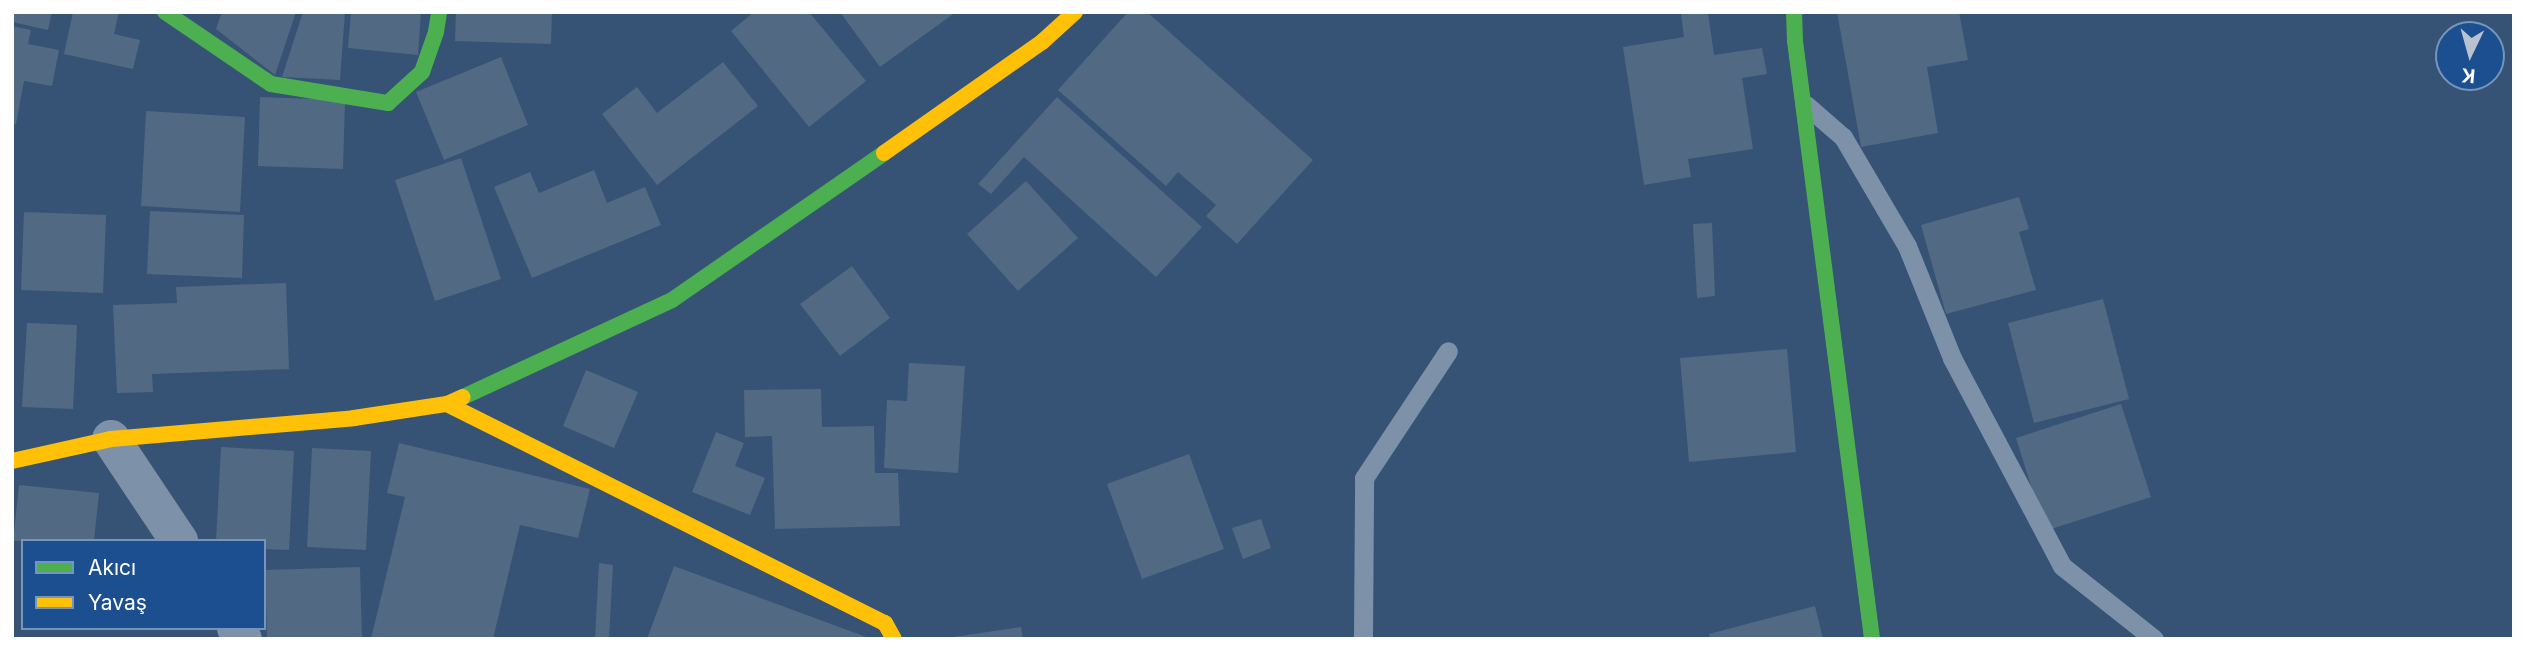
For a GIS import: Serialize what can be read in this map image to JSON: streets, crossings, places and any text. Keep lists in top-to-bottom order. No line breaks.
{"legend":["Akıcı","Yavaş"],"north":"bottom"}
